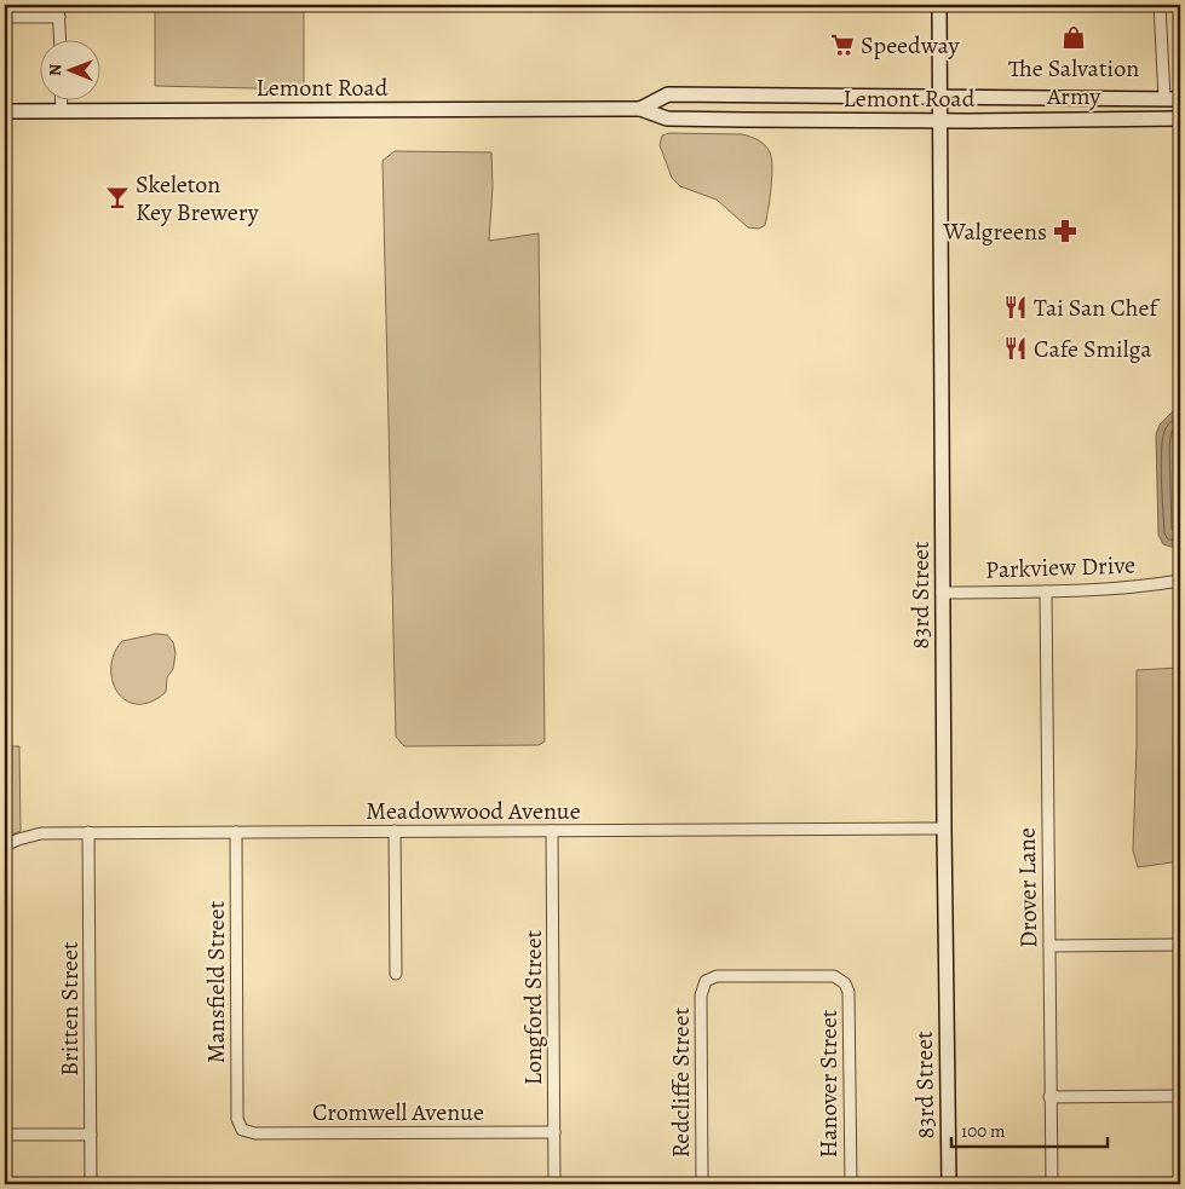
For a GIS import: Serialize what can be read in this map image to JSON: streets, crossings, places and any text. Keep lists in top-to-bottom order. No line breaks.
{"streets":{"main road":["Lemont Road","83rd Street"],"street":["Parkview Drive","Meadowwood Avenue","Drover Lane","Mansfield Street","Longford Street","Britten Street","Redcliffe Street","Hanover Street","Cromwell Avenue"]},"crossings":[["Lemont Road","83rd Street"],["Parkview Drive","83rd Street"],["Parkview Drive","Drover Lane"],["83rd Street","Meadowwood Avenue"],["Meadowwood Avenue","Mansfield Street"],["Meadowwood Avenue","Longford Street"],["Meadowwood Avenue","Britten Street"],["Mansfield Street","Cromwell Avenue"],["Longford Street","Cromwell Avenue"],["Redcliffe Street","Hanover Street"]],"places":{"shop":["The Salvation Army"],"supermarket":["Speedway"],"bar":["Skeleton Key Brewery"],"pharmacy":["Walgreens"],"restaurant":["Tai San Chef","Cafe Smilga"]},"scale_bar":"100 m","north":"left"}
